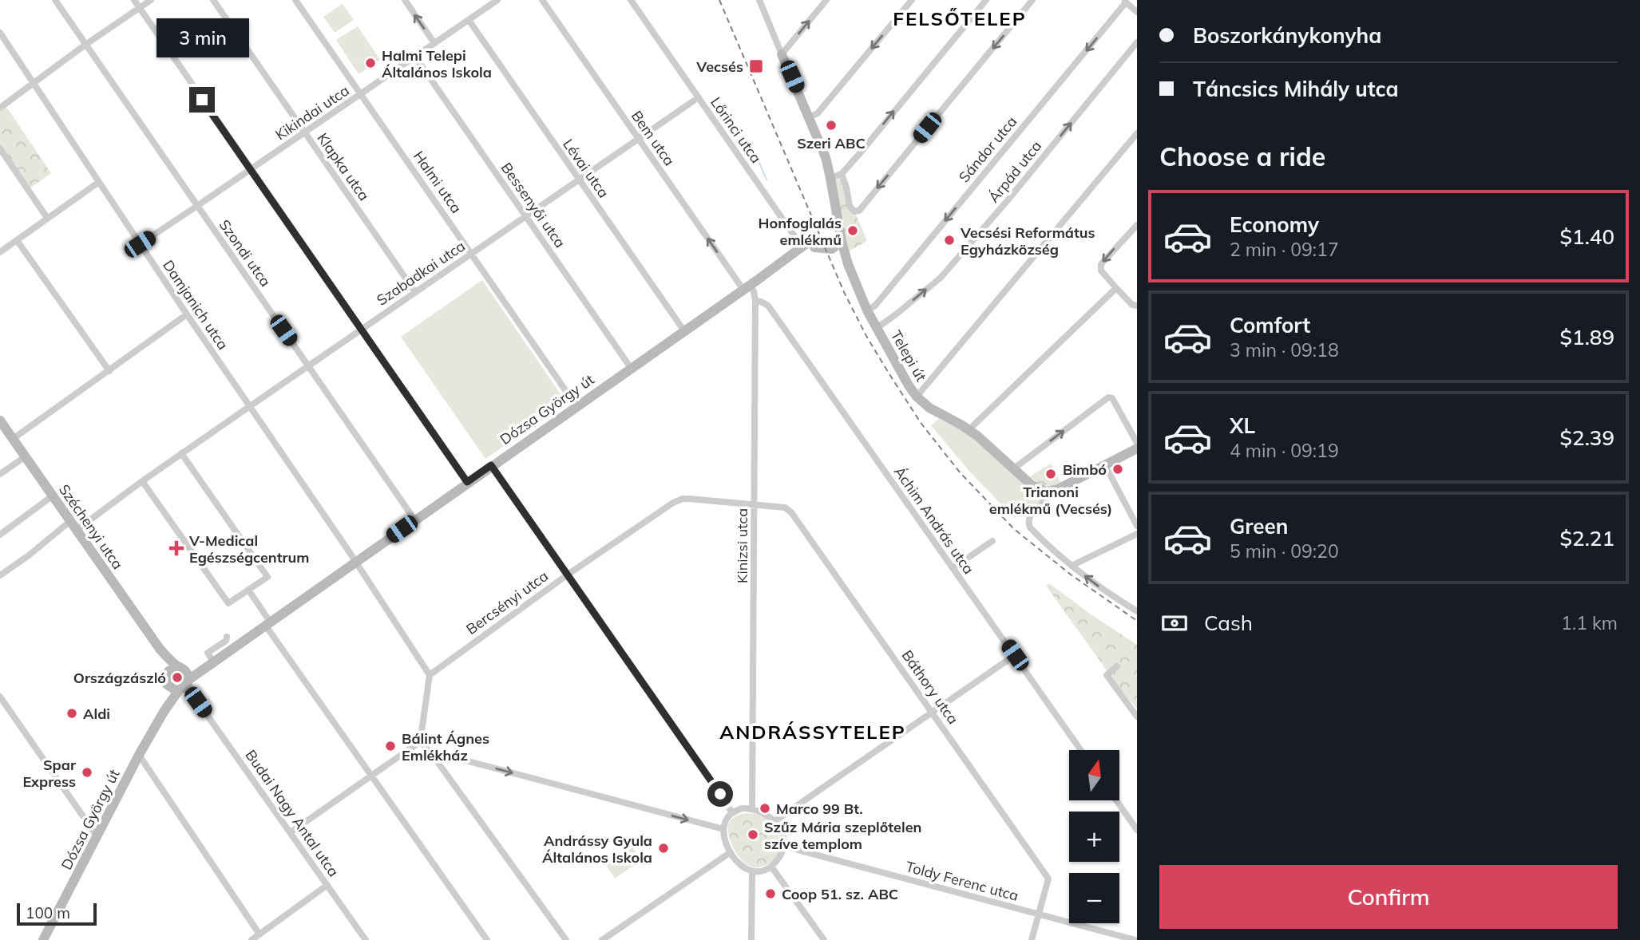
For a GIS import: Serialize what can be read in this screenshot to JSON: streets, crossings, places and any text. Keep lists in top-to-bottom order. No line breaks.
{"streets":{"main road":["Telepi út","Dózsa György út","Széchenyi utca"],"street":["Kikindai utca","Lőrinci utca","Bem utca","Sándor utca","Klapka utca","Lévai utca","Árpád utca","Halmi utca","Bessenyői utca","Szondi utca","Szabadkai utca","Damjanich utca","Áchim András utca","Kinizsi utca","Bercsényi utca","Báthory utca","Budai Nagy Antal utca","Toldy Ferenc utca"]},"crossings":[["Kikindai utca","Klapka utca"],["Kikindai utca","Lévai utca"],["Kikindai utca","Halmi utca"],["Kikindai utca","Bessenyői utca"],["Kikindai utca","Szondi utca"],["Kikindai utca","Damjanich utca"],["Lőrinci utca","Szabadkai utca"],["Lőrinci utca","Dózsa György út"],["Bem utca","Szabadkai utca"],["Bem utca","Dózsa György út"],["Bem utca","Kinizsi utca"],["Sándor utca","Telepi út"],["Klapka utca","Szabadkai utca"],["Lévai utca","Szabadkai utca"],["Lévai utca","Dózsa György út"],["Árpád utca","Telepi út"],["Halmi utca","Szabadkai utca"],["Halmi utca","Dózsa György út"],["Bessenyői utca","Szabadkai utca"],["Bessenyői utca","Dózsa György út"],["Szondi utca","Szabadkai utca"],["Szondi utca","Dózsa György út"],["Szabadkai utca","Damjanich utca"],["Szabadkai utca","Széchenyi utca"],["Damjanich utca","Dózsa György út"],["Damjanich utca","Bercsényi utca"],["Telepi út","Dózsa György út"],["Dózsa György út","Széchenyi utca"],["Dózsa György út","Kinizsi utca"],["Dózsa György út","Budai Nagy Antal utca"],["Áchim András utca","Kinizsi utca"],["Széchenyi utca","Budai Nagy Antal utca"],["Kinizsi utca","Bercsényi utca"],["Kinizsi utca","Báthory utca"],["Kinizsi utca","Toldy Ferenc utca"],["Bercsényi utca","Báthory utca"],["Báthory utca","Toldy Ferenc utca"]],"one_way":["Bem utca","Sándor utca","Árpád utca"],"districts":["FELSŐTELEP","ANDRÁSSYTELEP"],"places":{"other":["Halmi Telepi Általános Iskola","Szeri ABC","Honfoglalás emlékmű","Vecsési Református Egyházközség","Bimbó","Trianoni emlékmű (Vecsés)","Országzászló","Aldi","Bálint Ágnes Emlékház","Spar Express","Marco 99 Bt.","Szűz Mária szeplőtelen szíve templom","Andrássy Gyula Általános Iskola","Coop 51. sz. ABC"],"transit":["Vecsés"],"health":["V-Medical Egészségcentrum"]},"scale_bar":"100 m","north":"top","page":{"banner":["Boszorkánykonyha","Táncsics Mihály utca"],"bubble":"3 min","heading":"Choose a ride","list":[{"name":"Economy","note":"2 min · 09:17","value":"$1.40"},{"name":"Comfort","note":"3 min · 09:18","value":"$1.89"},{"name":"XL","note":"4 min · 09:19","value":"$2.39"},{"name":"Green","note":"5 min · 09:20","value":"$2.21"}],"pay":["Cash","1.1 km"],"map_buttons":["+","−"],"buttons":"Confirm","scale":"100 m"}}
